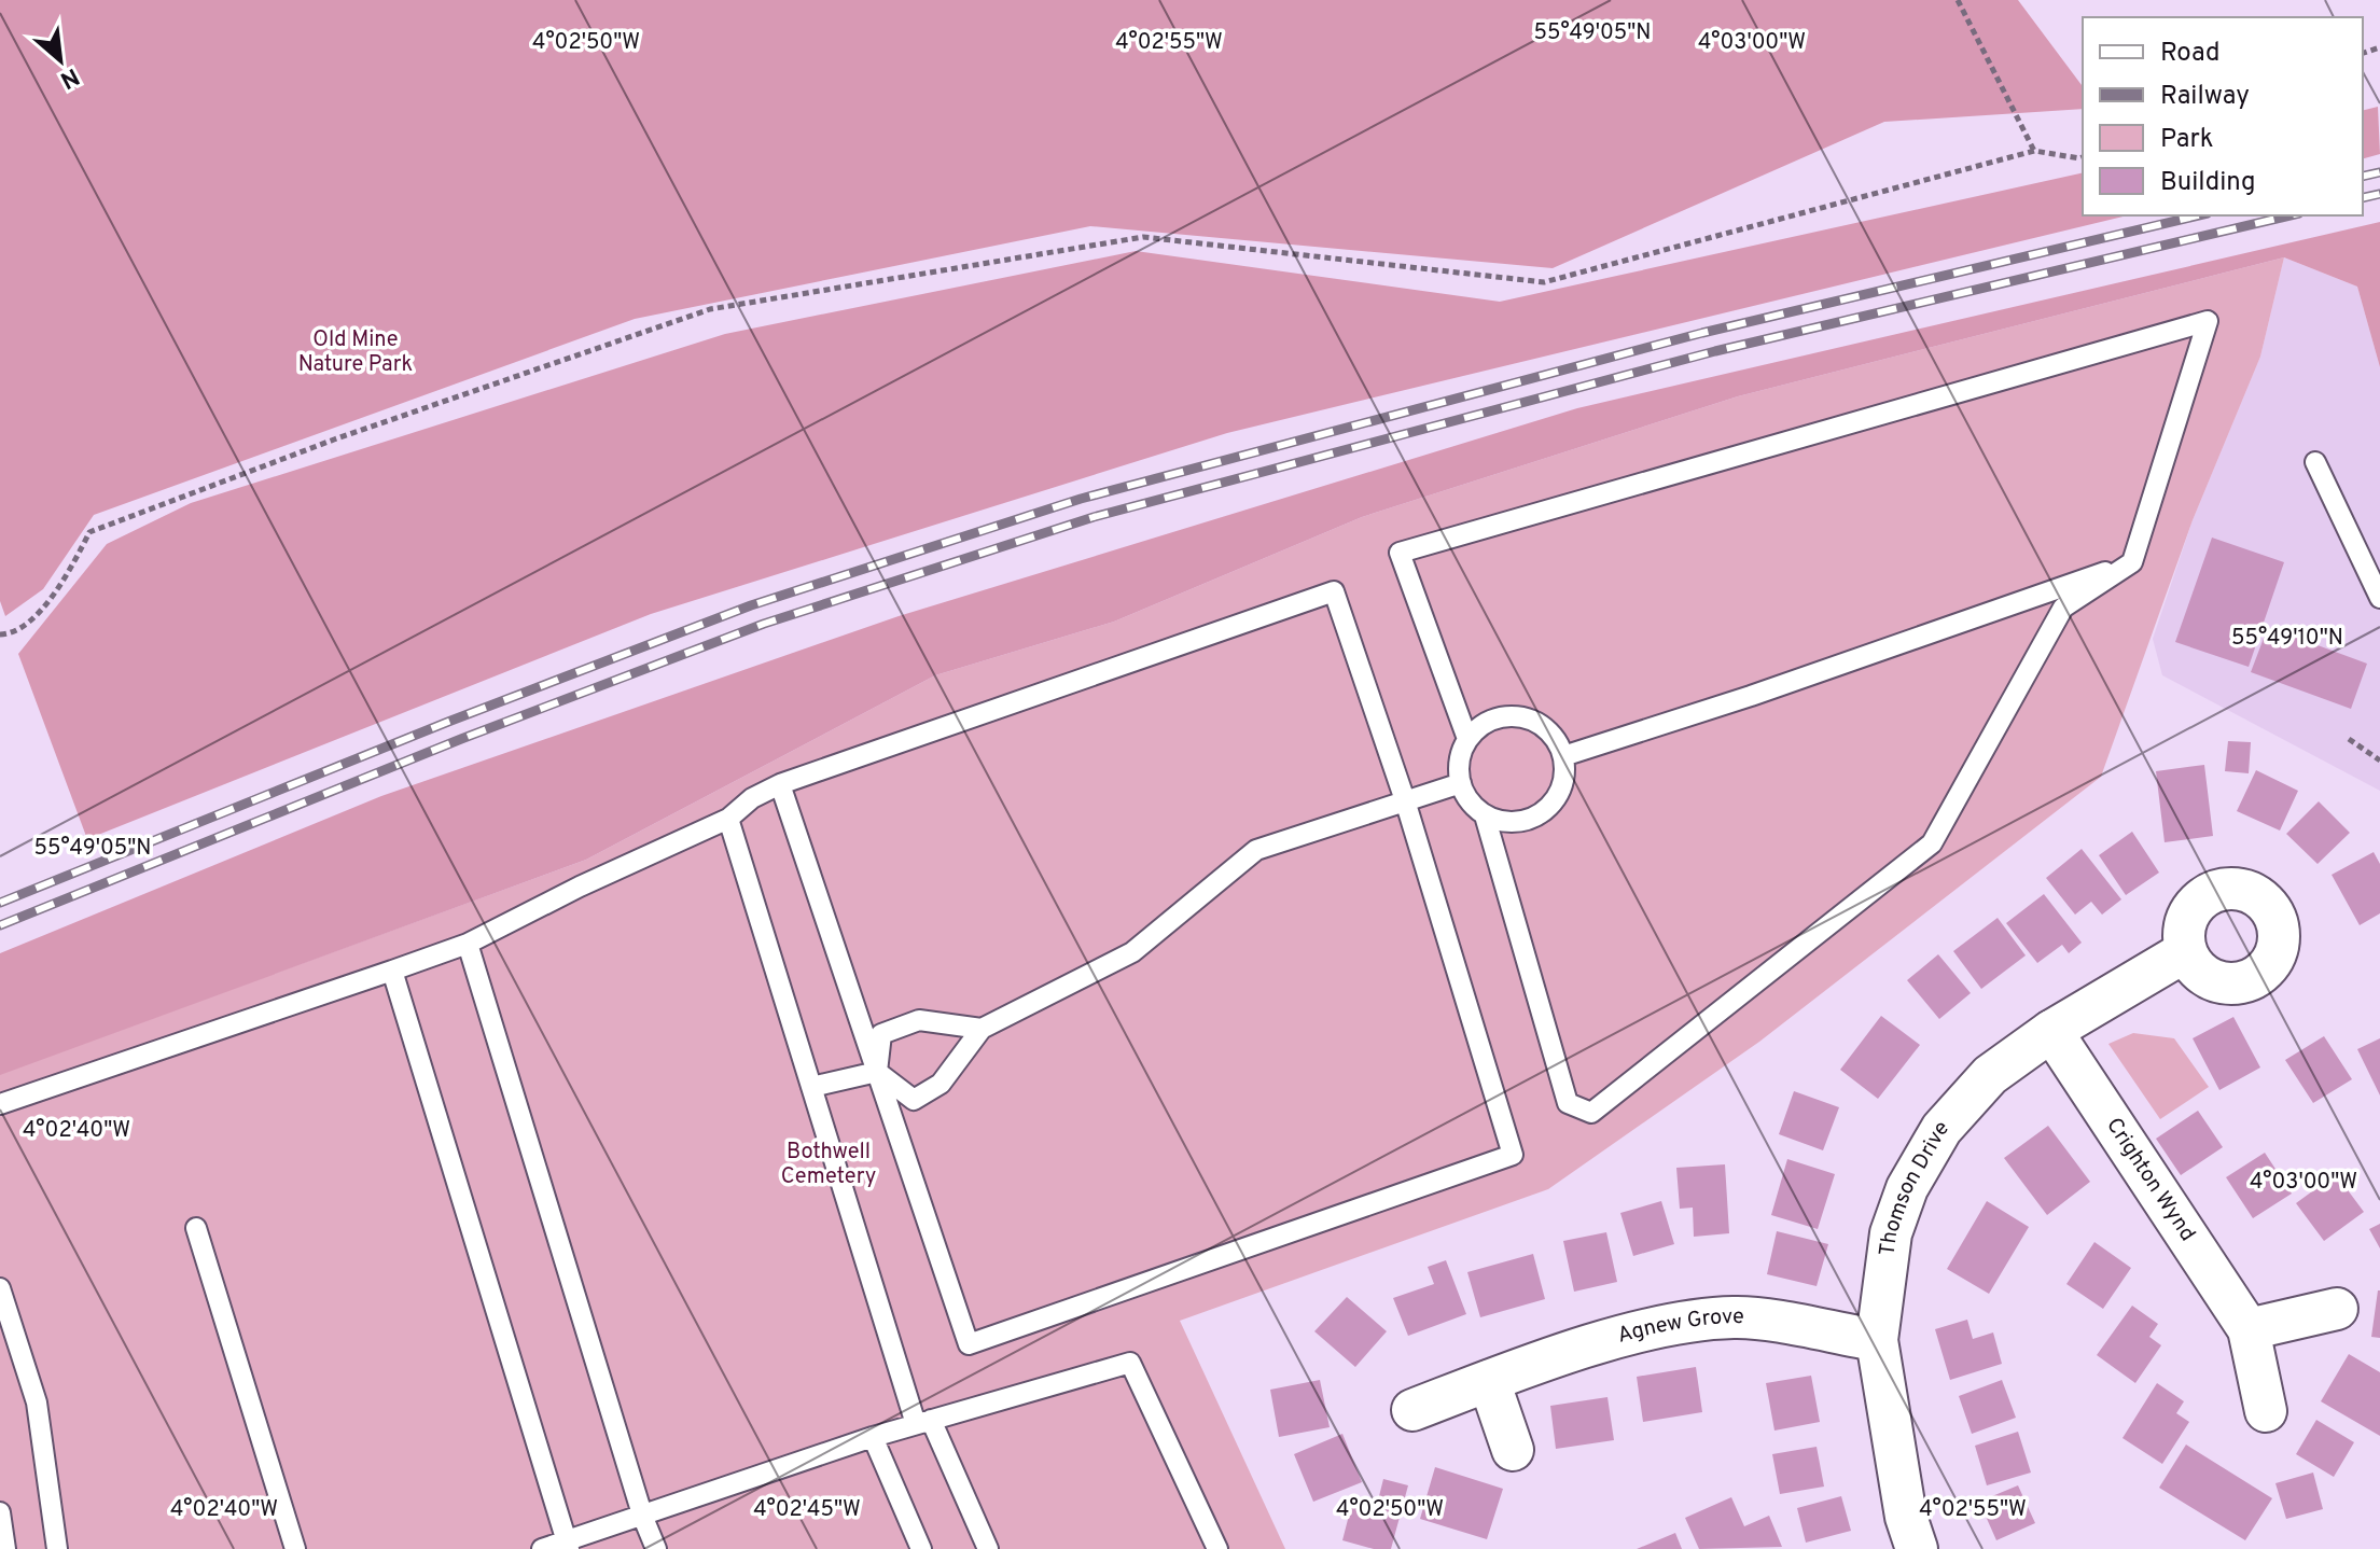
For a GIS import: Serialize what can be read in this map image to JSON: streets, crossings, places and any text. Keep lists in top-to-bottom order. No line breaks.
{"streets":{"street":["Crighton Wynd","Thomson Drive","Agnew Grove"]},"crossings":[["Crighton Wynd","Thomson Drive"],["Thomson Drive","Agnew Grove"]],"parks":["Old Mine Nature Park","Bothwell Cemetery"],"legend":["Road","Railway","Park","Building"],"north":"bottom right","coordinates":["55°49'05\"N","4°02'50\"W","4°02'55\"W","4°03'00\"W","55°49'10\"N","4°02'40\"W","4°02'45\"W"]}
